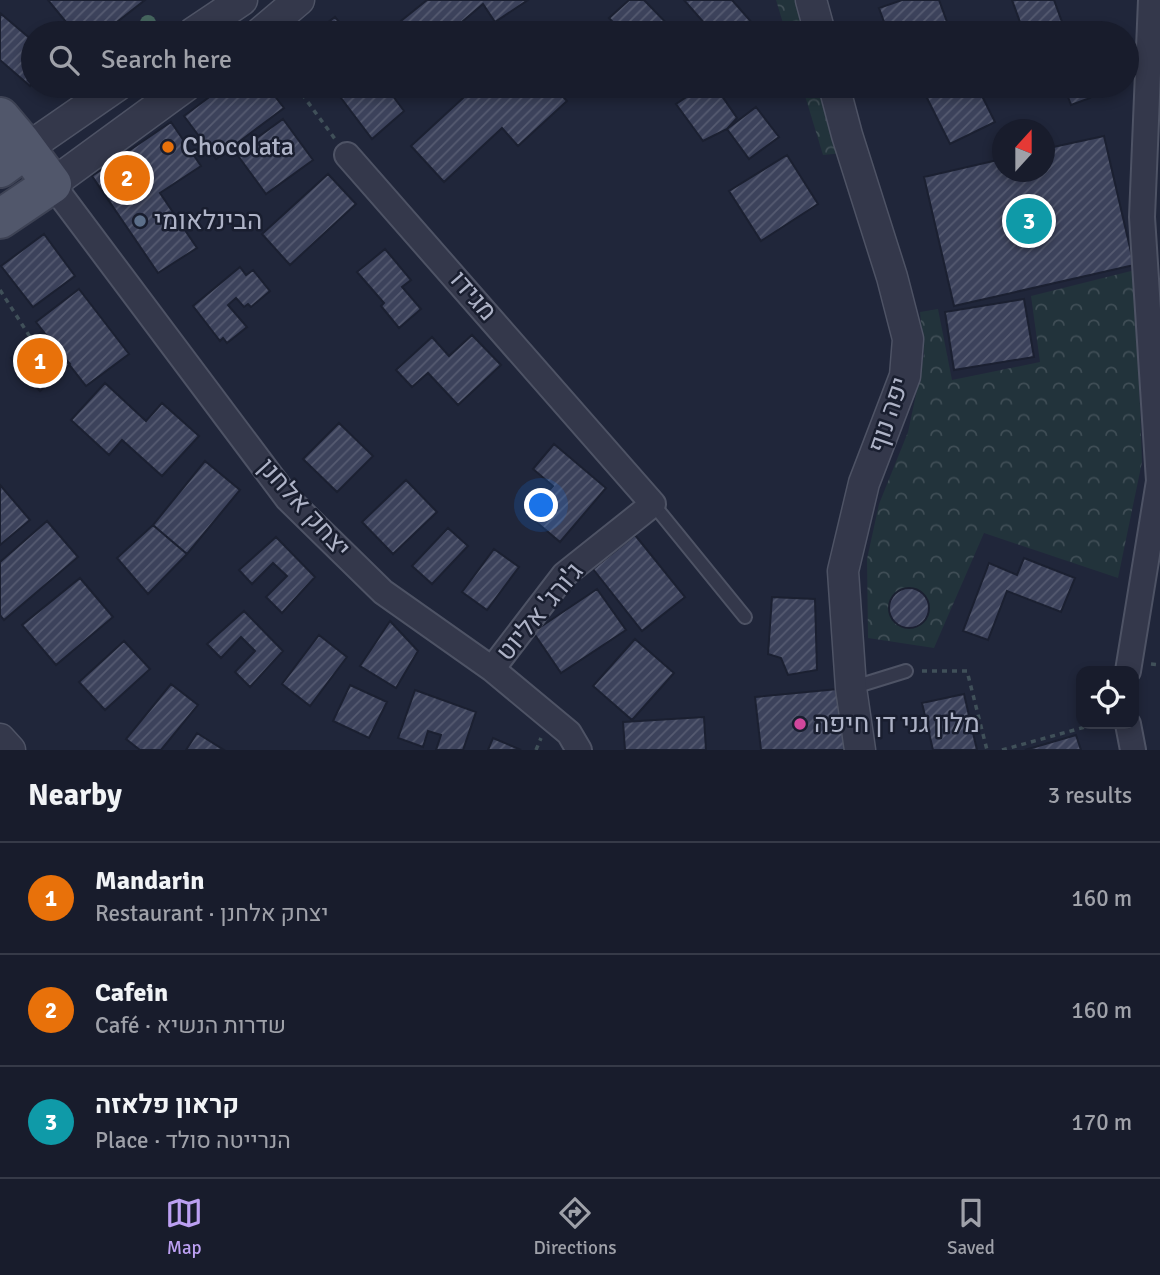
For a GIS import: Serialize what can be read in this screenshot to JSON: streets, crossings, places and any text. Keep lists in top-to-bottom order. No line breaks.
{"streets":{"street":["מגידו","יפה נוף","יצחק אלחנן","ג'ורג' אליוט"]},"crossings":[["מגידו","ג'ורג' אליוט"],["יצחק אלחנן","ג'ורג' אליוט"]],"places":["Chocolata","הבינלאומי","מלון גני דן חיפה"],"north":"top","page":{"search":"Search here","pins":["2","3","1"],"heading":["Nearby","3 results"],"list":[{"mark":"1","name":"Mandarin","note":"Restaurant · יצחק אלחנן","value":"160 m"},{"mark":"2","name":"Cafein","note":"Café · שדרות הנשיא","value":"160 m"},{"mark":"3","name":"קראון פלאזה","note":"Place · הנרייטה סולד","value":"170 m"}],"nav":["Map","Directions","Saved"]}}
